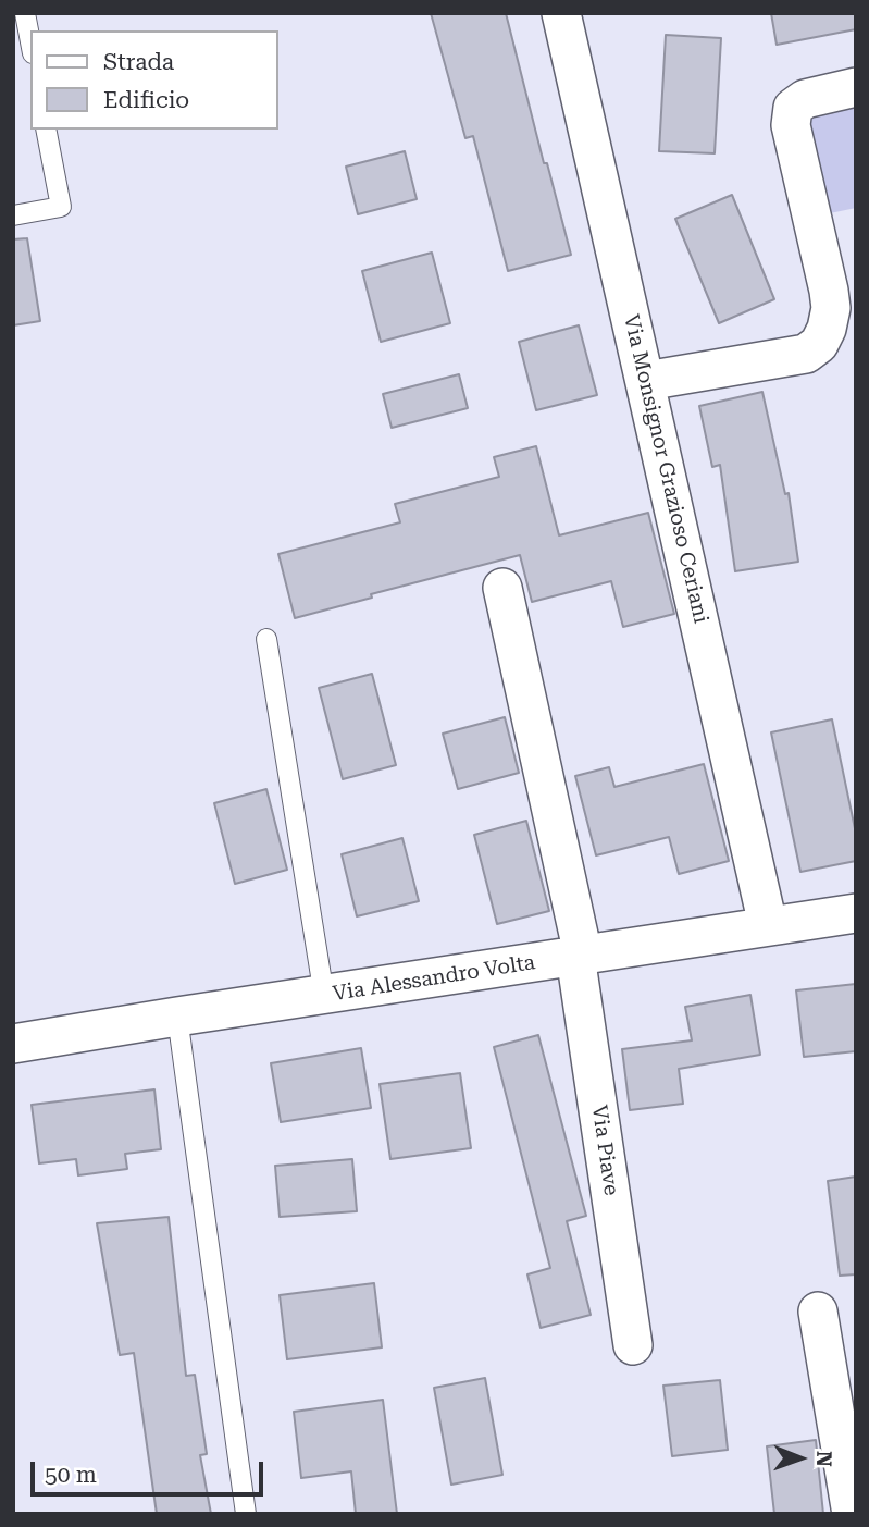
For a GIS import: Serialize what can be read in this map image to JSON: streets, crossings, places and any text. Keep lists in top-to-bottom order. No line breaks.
{"streets":{"street":["Via Monsignor Grazioso Ceriani","Via Alessandro Volta","Via Piave"]},"crossings":[["Via Monsignor Grazioso Ceriani","Via Alessandro Volta"],["Via Alessandro Volta","Via Piave"]],"legend":["Strada","Edificio"],"scale_bar":"50 m","north":"right"}
